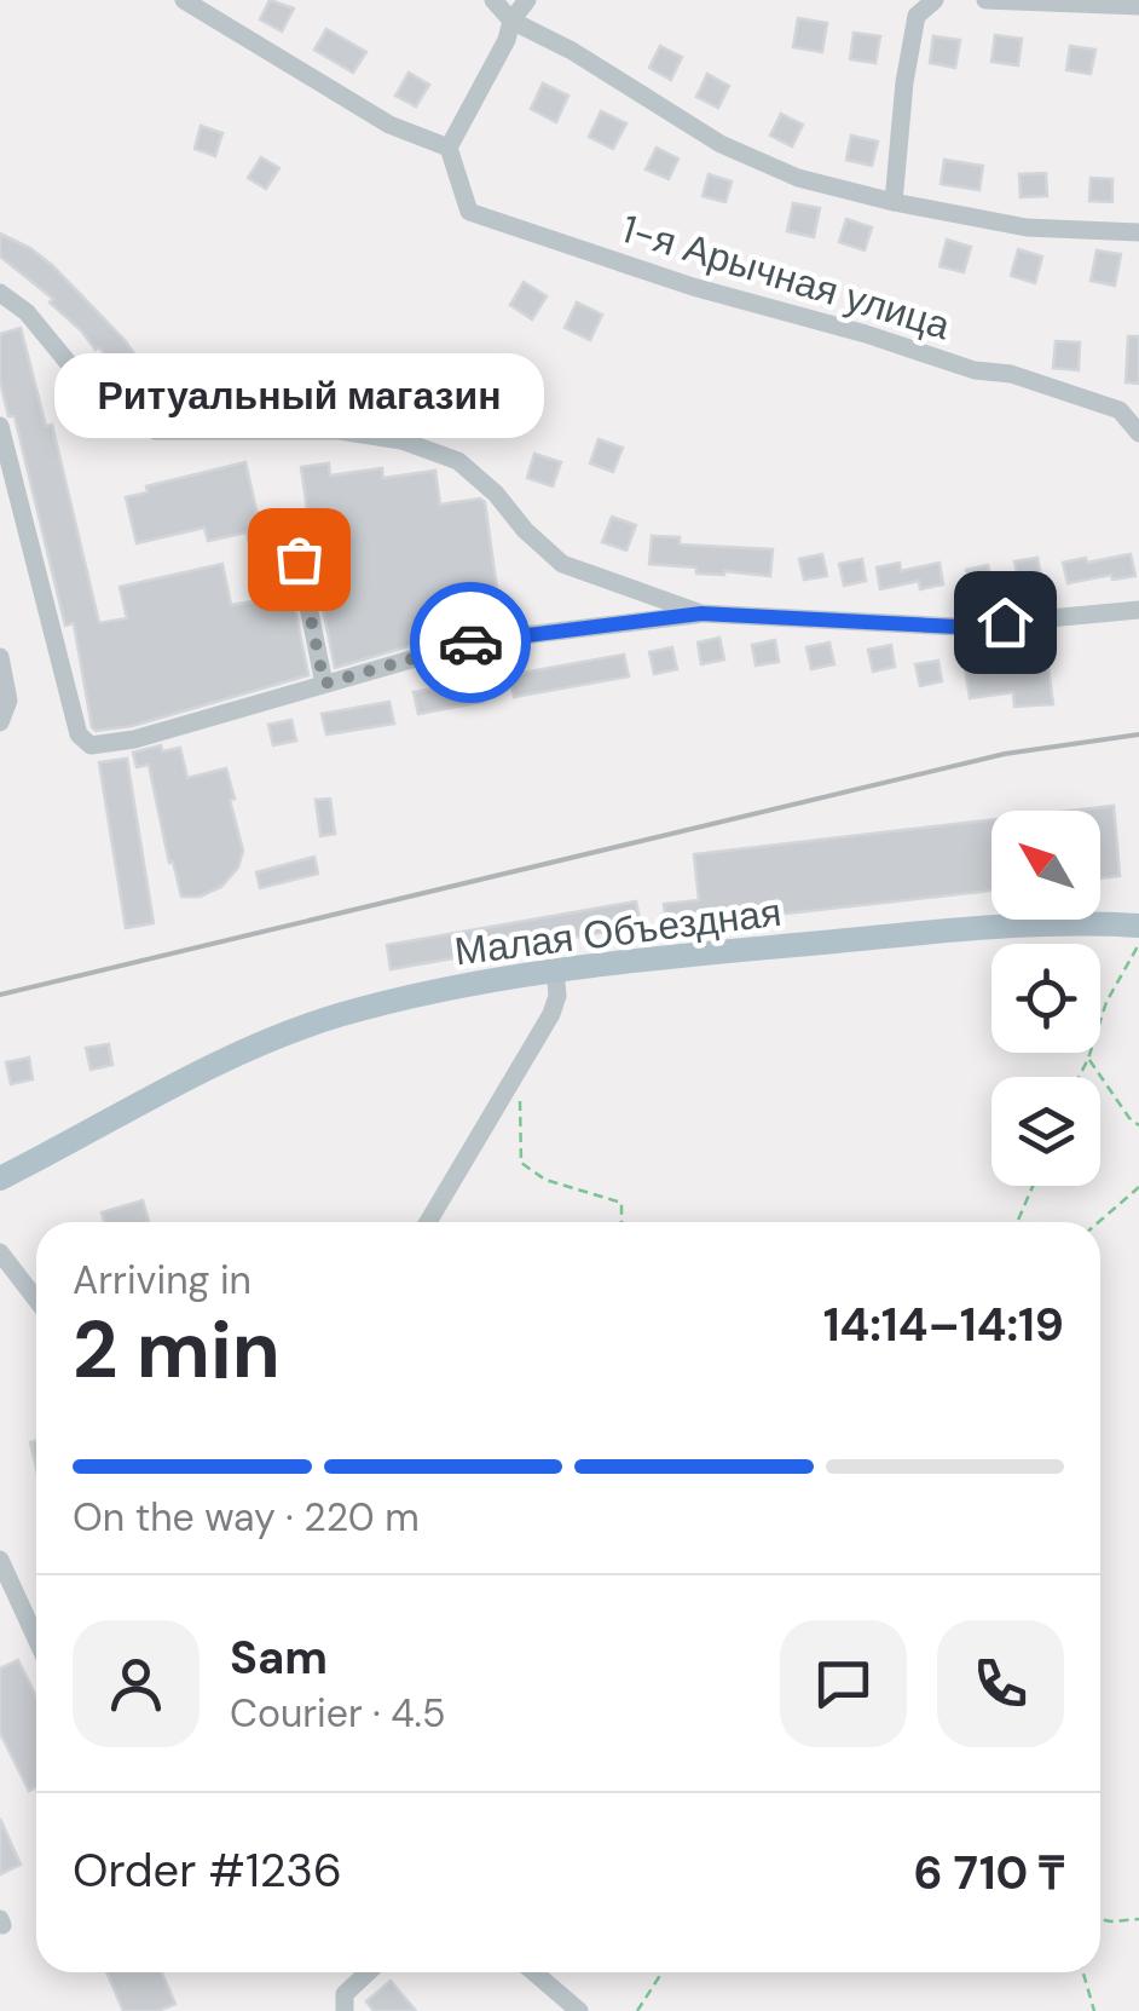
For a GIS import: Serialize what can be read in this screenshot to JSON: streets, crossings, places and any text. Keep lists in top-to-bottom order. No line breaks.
{"streets":{"main road":["Малая Объездная"],"street":["1-я Арычная улица"]},"places":["Ритуальный магазин"],"north":"top left","page":{"bubble":"Ритуальный магазин","heading":["2 min","Arriving in","14:14–14:19"],"panel":["Sam","Courier · 4.5","Order #1236","6 710 ₸"],"bar":"On the way · 220 m"}}
